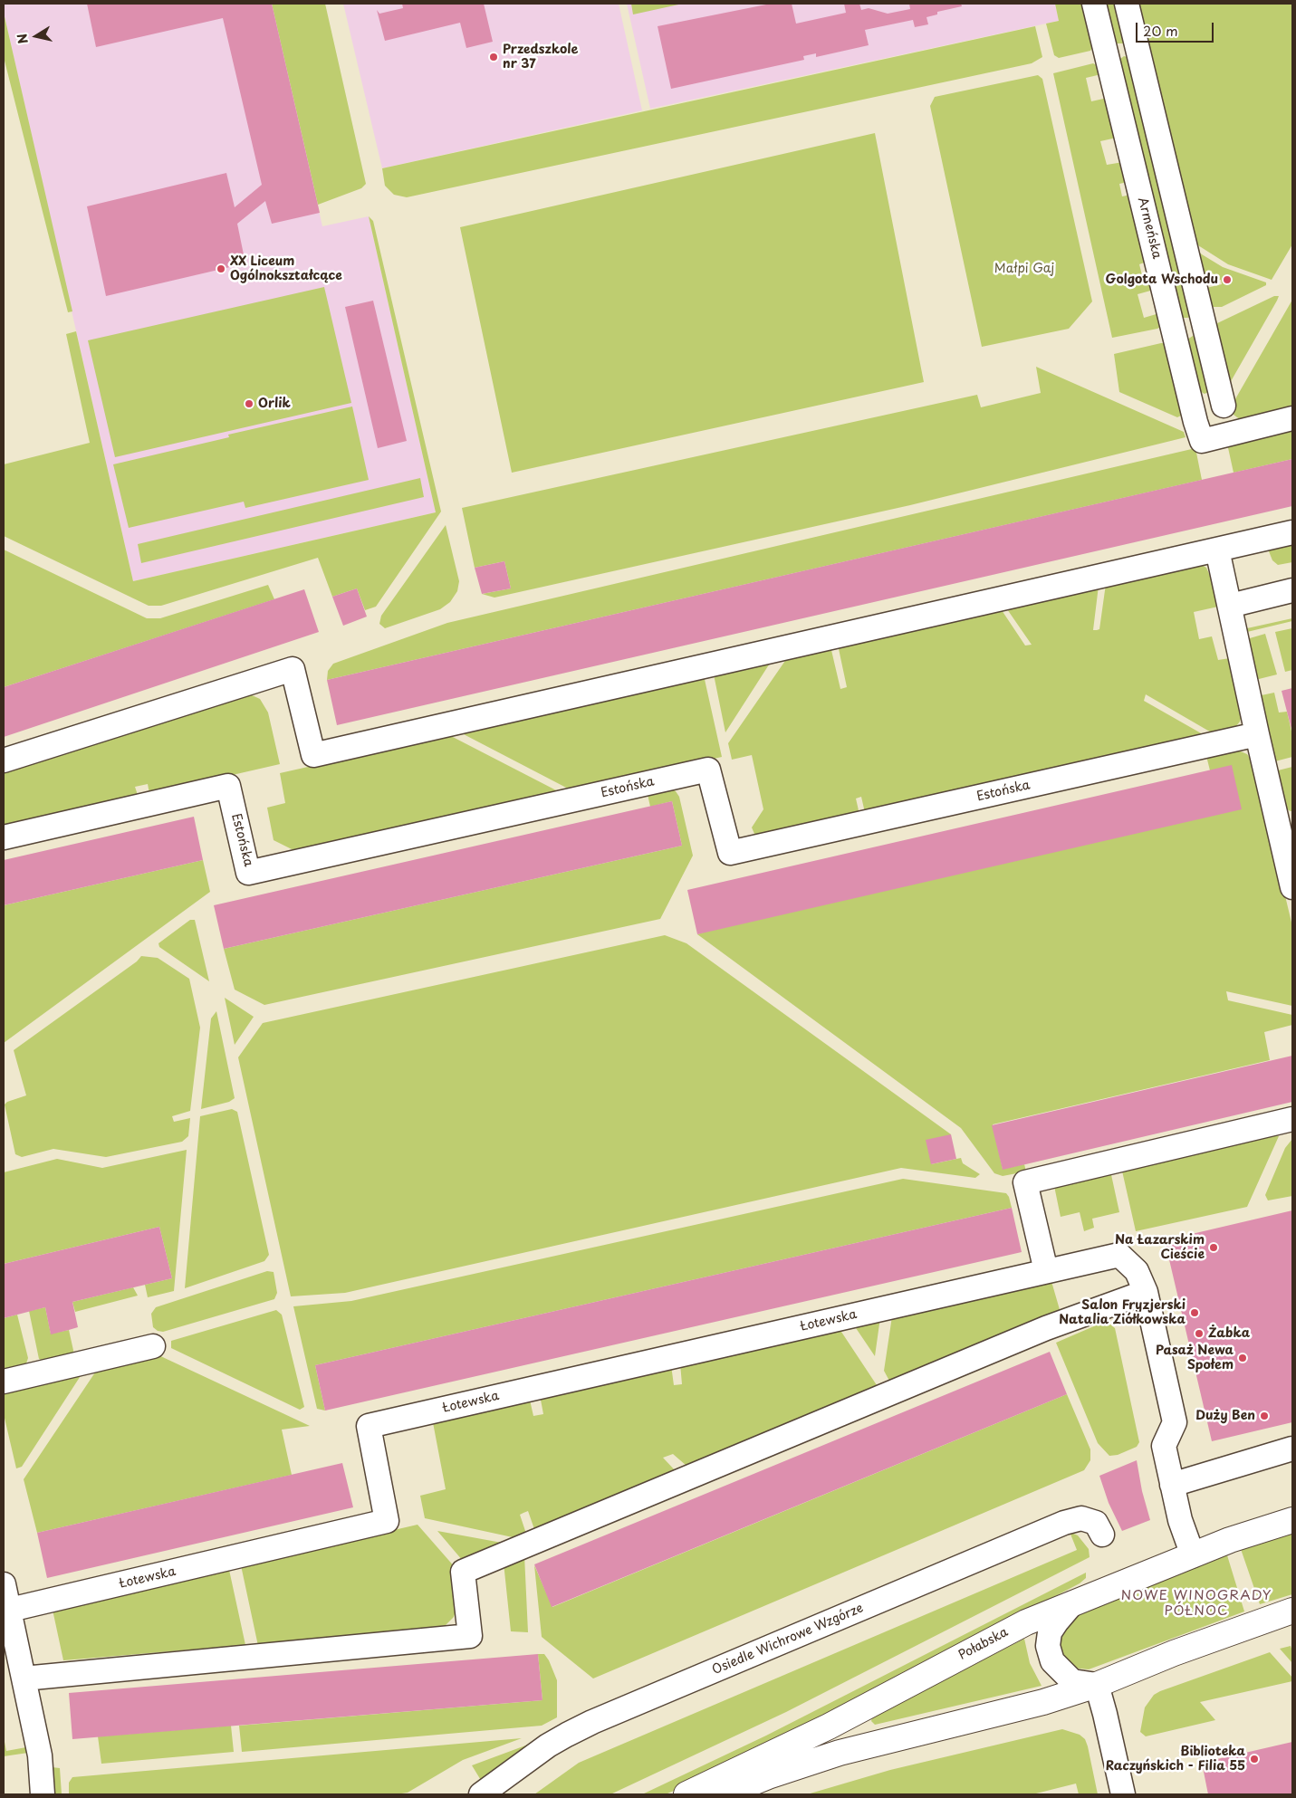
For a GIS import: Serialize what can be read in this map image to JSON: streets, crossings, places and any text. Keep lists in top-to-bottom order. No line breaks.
{"streets":{"street":["Armeńska","Estońska","Łotewska","Osiedle Wichrowe Wzgórze","Połabska"]},"districts":["NOWE WINOGRADY PÓŁNOC"],"parks":["Małpi Gaj"],"places":["Przedszkole nr 37","XX Liceum Ogólnokształcące","Golgota Wschodu","Orlik","Na Łazarskim Cieście","Salon Fryzjerski Natalia Ziółkowska","Żabka","Pasaż Newa Społem","Duży Ben","Biblioteka Raczyńskich - Filia 55"],"scale_bar":"20 m","north":"left"}
